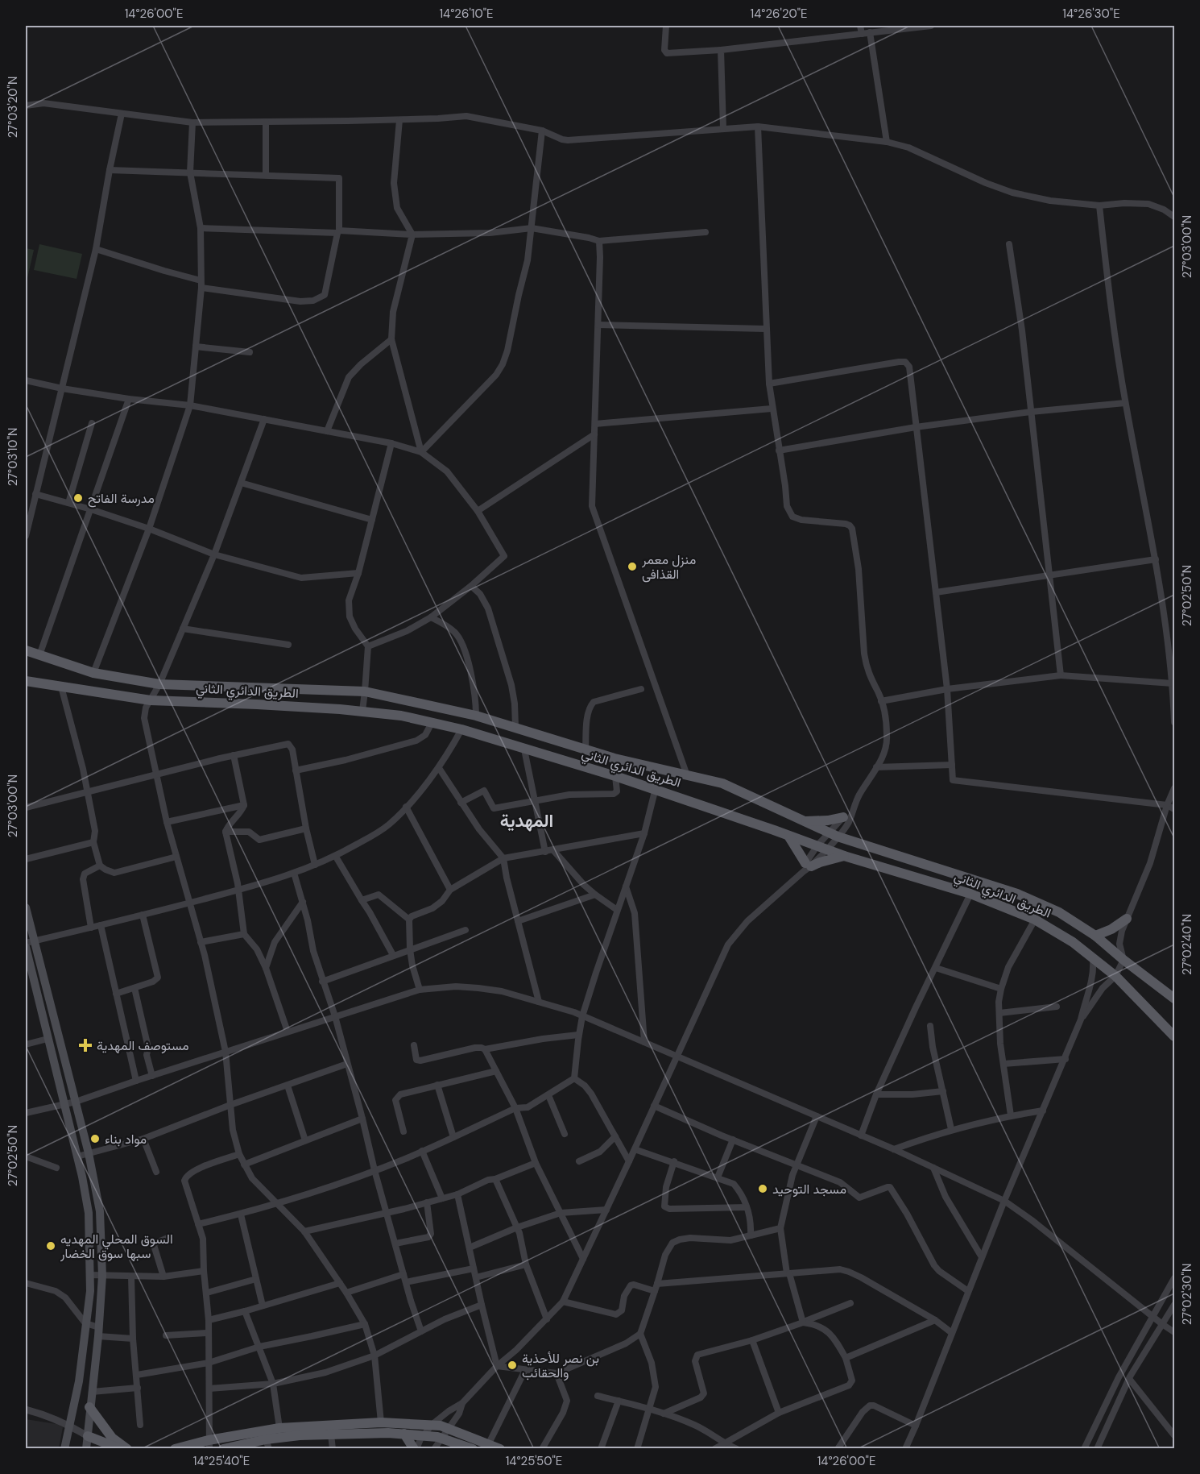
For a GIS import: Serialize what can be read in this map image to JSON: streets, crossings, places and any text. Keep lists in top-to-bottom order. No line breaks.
{"streets":{"main road":["الطريق الدائري الثاني"]},"districts":["المهدية"],"places":{"other":["مدرسة الفاتح","منزل معمر القذافى","مواد بناء","مسجد التوحيد","السوق المحلي المهديه سبها سوق الخضار","بن نصر للأحذية والحقائب"],"health":["مستوصف المهدية"]},"coordinates":["14°26'00\"E","14°26'10\"E","14°26'20\"E","14°26'30\"E","27°03'20\"N","27°03'00\"N","27°03'10\"N","27°02'50\"N","27°02'40\"N","27°02'30\"N","14°25'40\"E","14°25'50\"E"]}
